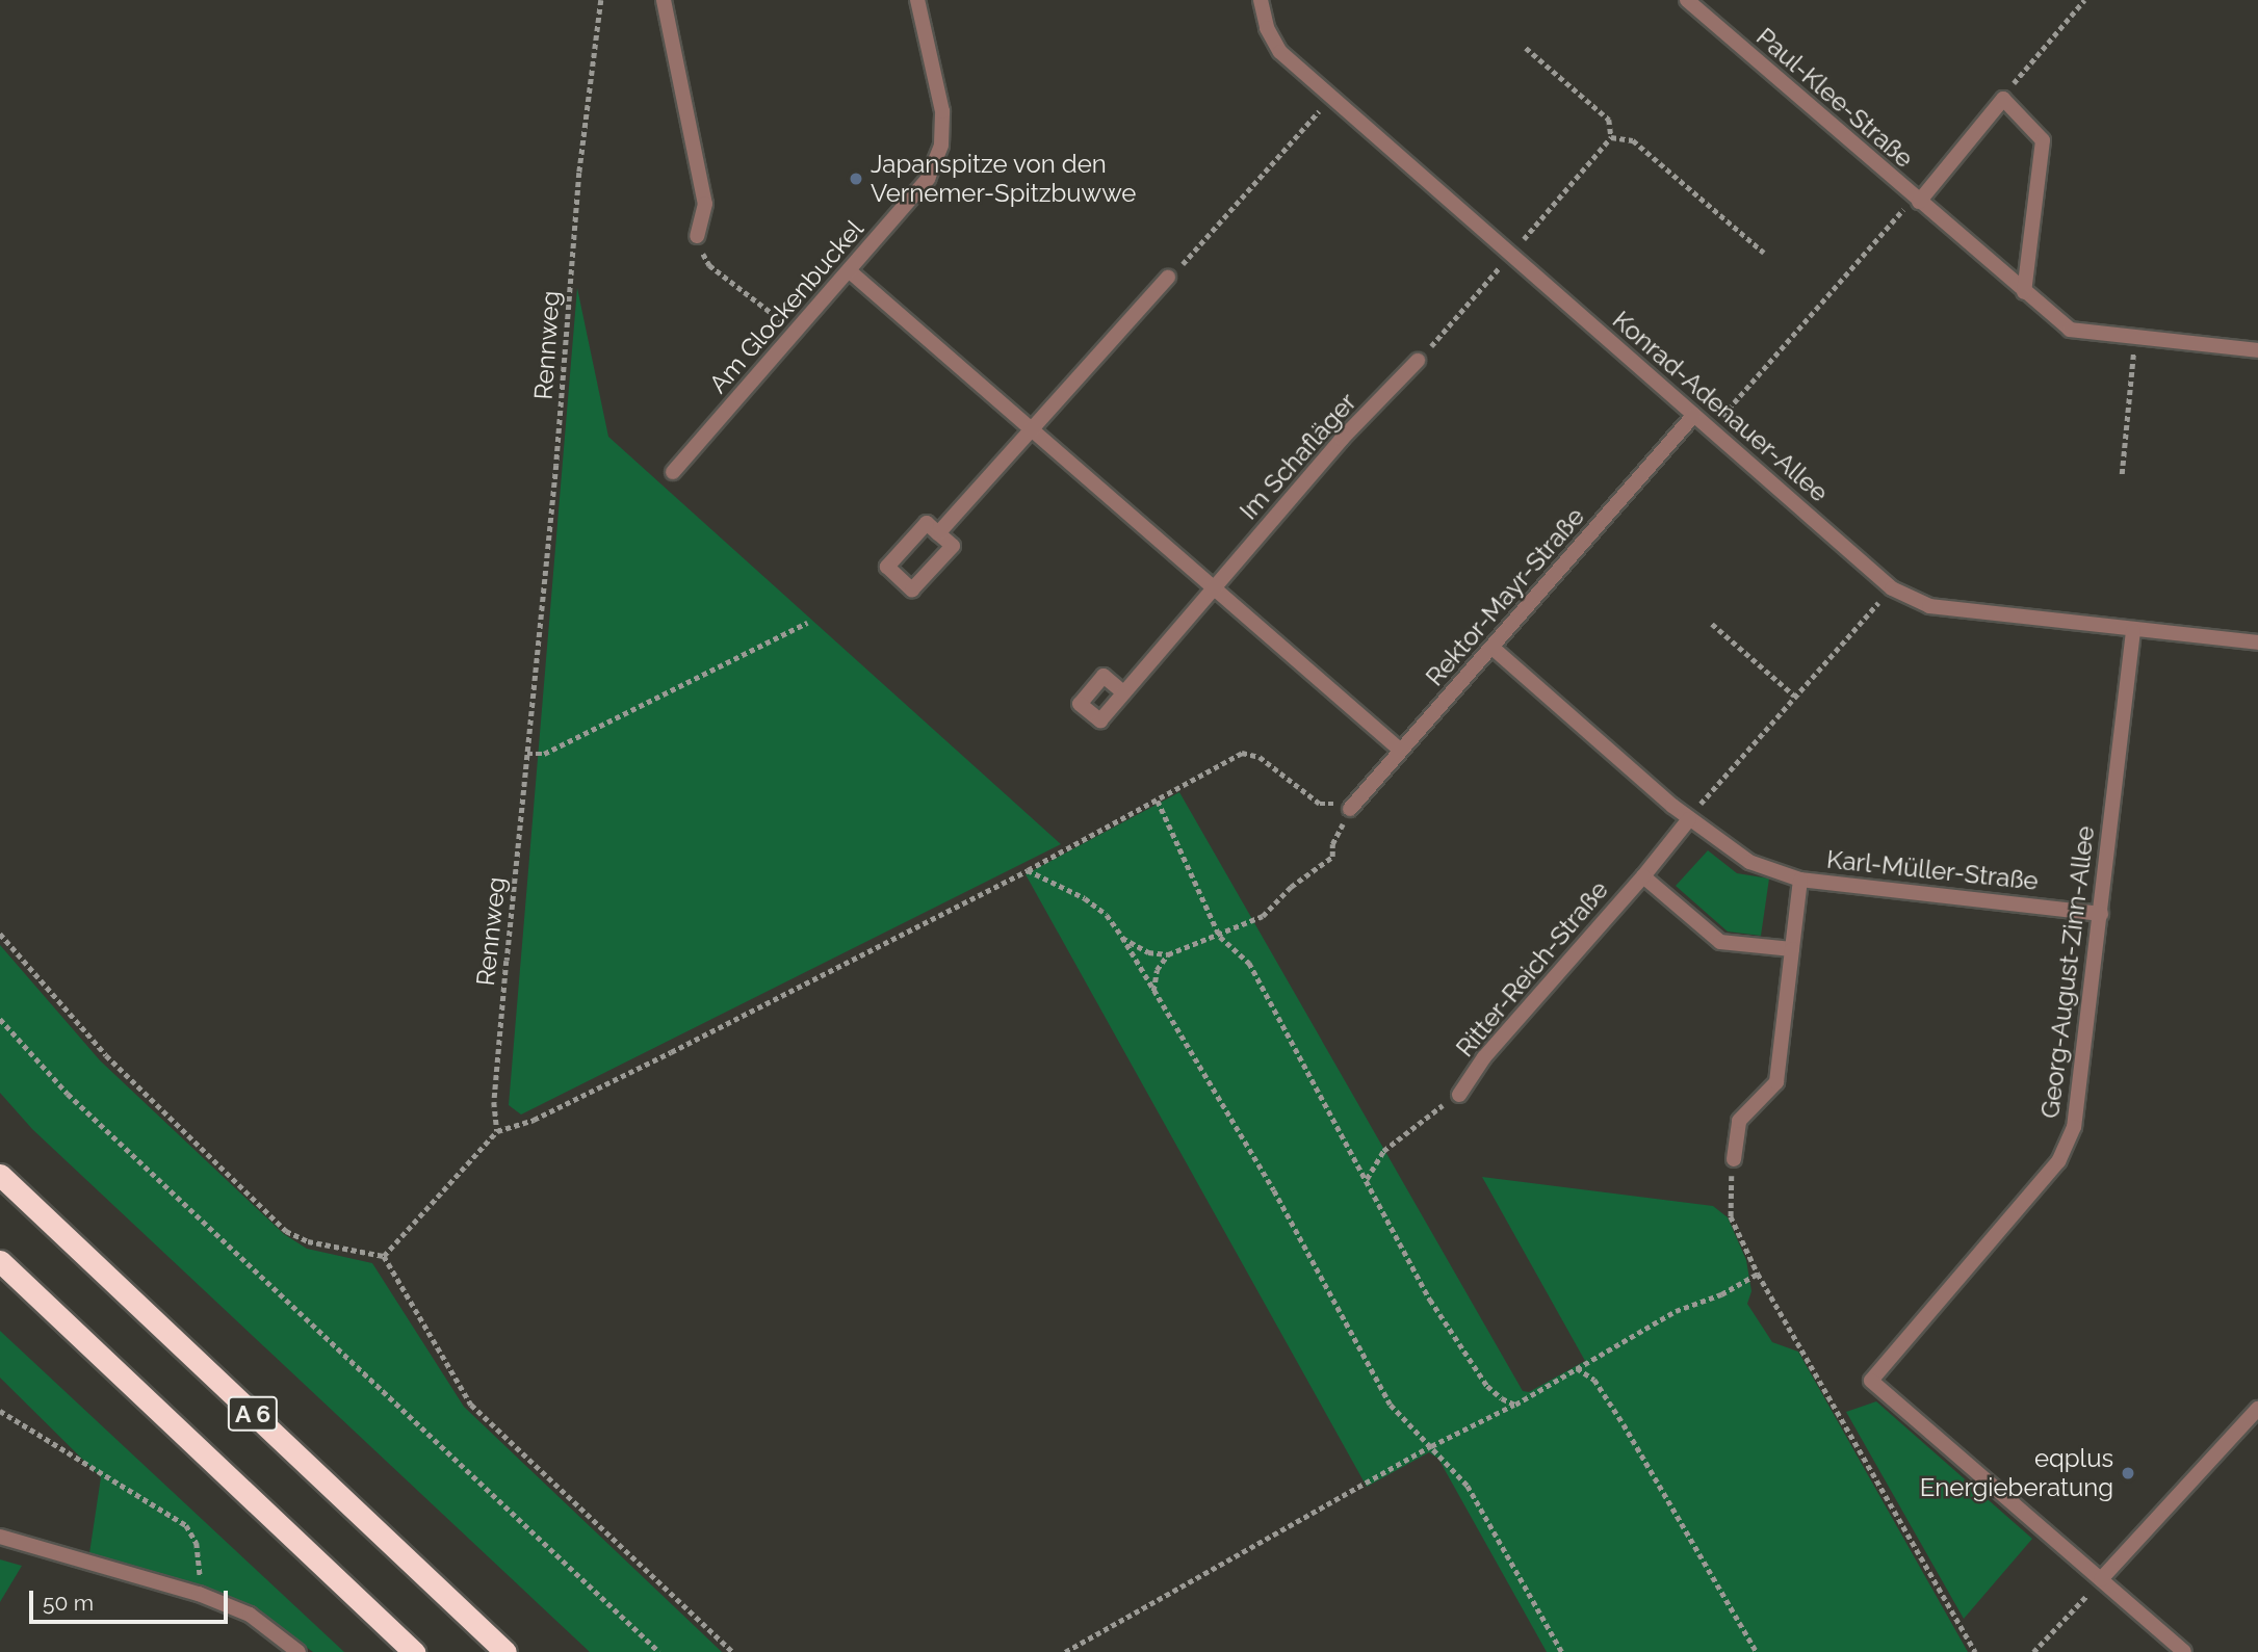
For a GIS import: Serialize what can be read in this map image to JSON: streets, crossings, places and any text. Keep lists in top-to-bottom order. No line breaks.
{"streets":{"highway":["A 6"],"street":["Paul-Klee-Straße","Am Glockenbuckel","Konrad-Adenauer-Allee","Im Schafläger","Rektor-Mayr-Straße","Karl-Müller-Straße","Ritter-Reich-Straße","Georg-August-Zinn-Allee"],"path":["Rennweg"]},"crossings":[["Konrad-Adenauer-Allee","Rektor-Mayr-Straße"],["Konrad-Adenauer-Allee","Georg-August-Zinn-Allee"],["Rektor-Mayr-Straße","Karl-Müller-Straße"],["Karl-Müller-Straße","Georg-August-Zinn-Allee"]],"places":["Japanspitze von den Vernemer-Spitzbuwwe","eqplus Energieberatung"],"scale_bar":"50 m"}
